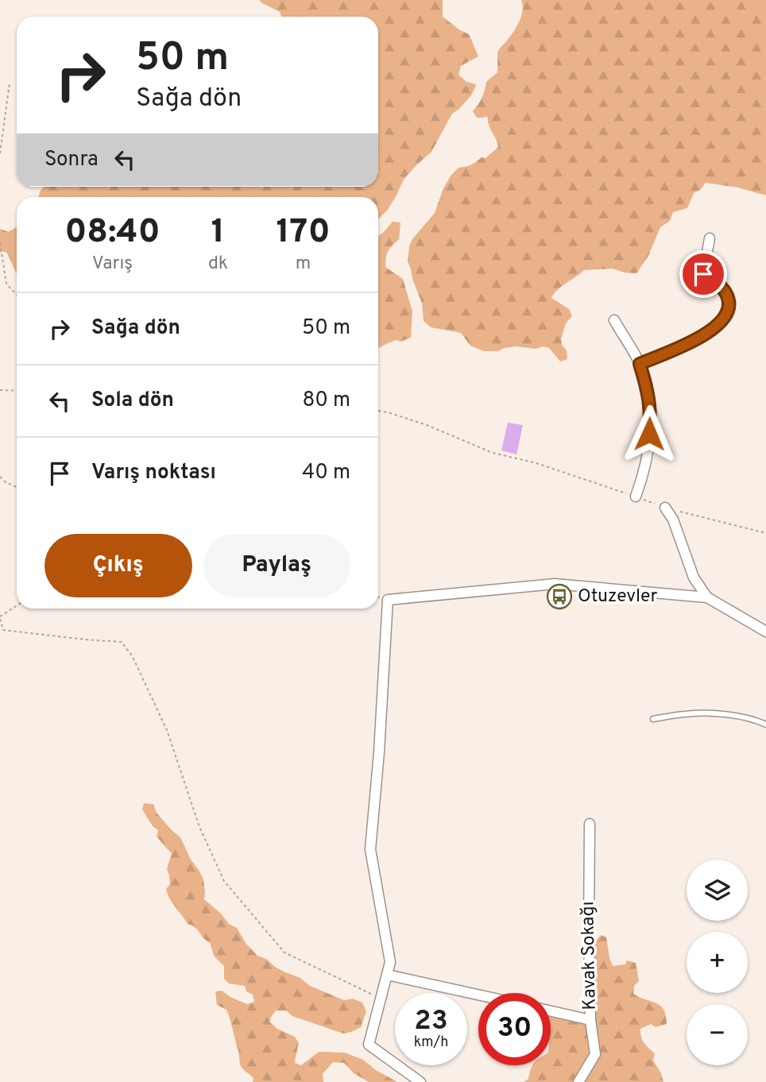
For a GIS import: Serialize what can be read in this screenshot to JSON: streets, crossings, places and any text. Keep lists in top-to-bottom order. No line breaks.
{"streets":{"street":["Kavak Sokağı"]},"places":{"bus stop":["Otuzevler"]},"page":{"turn":["50 m","Sağa dön"],"then":"Sonra","eta":["08:40","Varış","1","dk","170","m"],"list":[{"name":"Sağa dön","value":"50 m"},{"name":"Sola dön","value":"80 m"},{"name":"Varış noktası","value":"40 m"}],"buttons":["Çıkış","Paylaş"],"map_buttons":["+","−"],"speed":"23 km/h","limit":"30"}}
